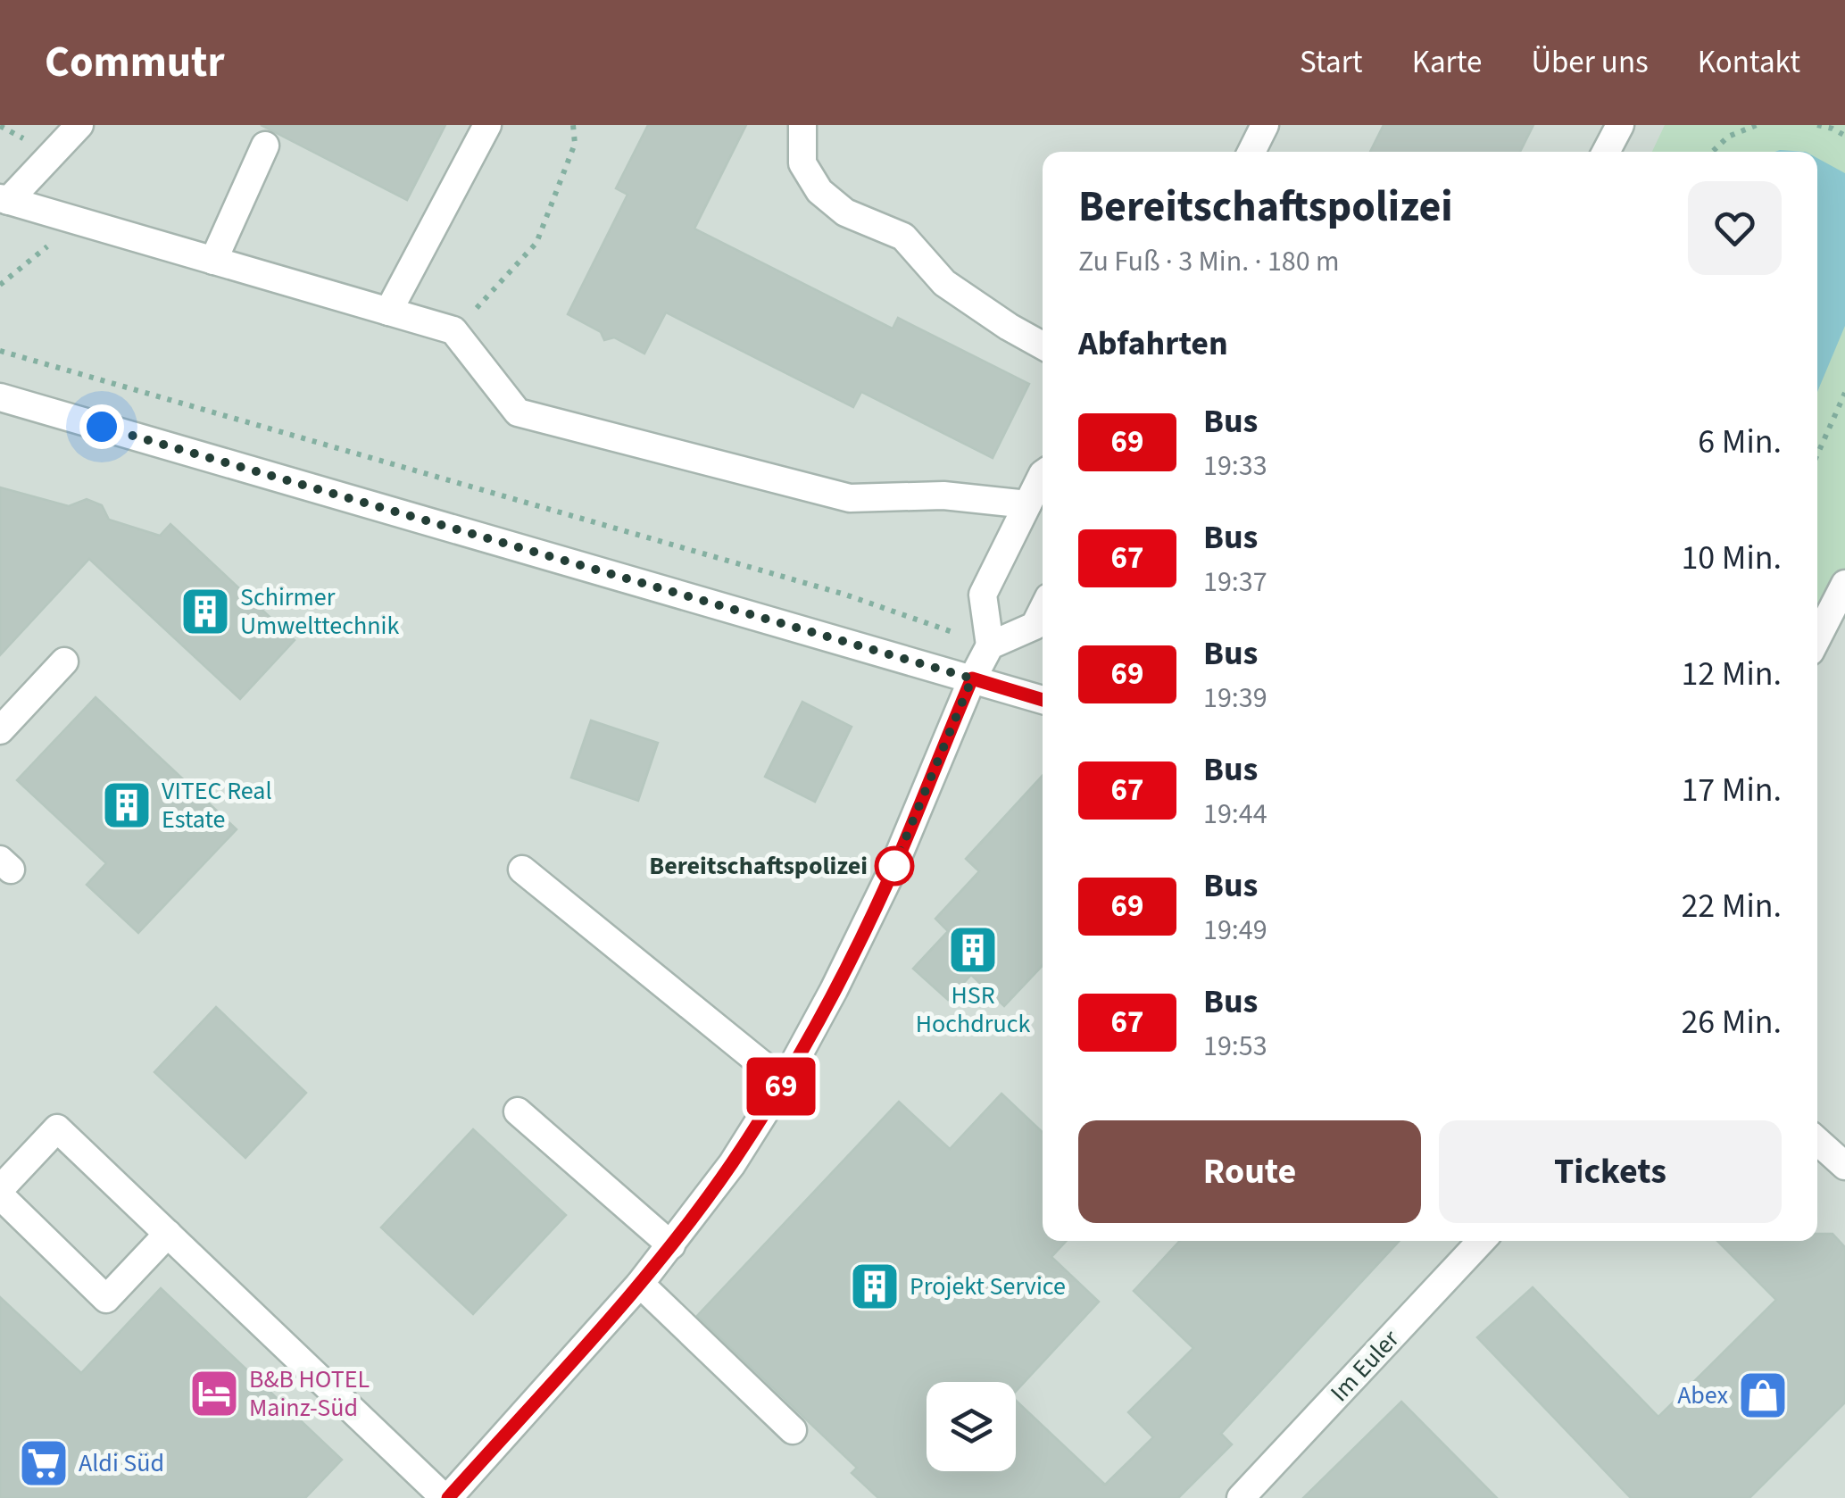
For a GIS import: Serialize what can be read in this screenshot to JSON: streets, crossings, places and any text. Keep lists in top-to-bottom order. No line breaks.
{"streets":{"street":["Im Euler"]},"places":{"building":["Schirmer Umwelttechnik","VITEC Real Estate","HSR Hochdruck","Projekt Service"],"other":["Bereitschaftspolizei"],"hotel":["B&B HOTEL Mainz-Süd"],"shop":["Abex"],"supermarket":["Aldi Süd"]},"lines":["bus line 69"],"page":{"header":"Commutr","nav":["Start","Karte","Über uns","Kontakt"],"on_map":"69","heading":[["Bereitschaftspolizei","Zu Fuß · 3 Min. · 180 m"],"Abfahrten"],"list":[{"mark":"69","name":"Bus","note":"19:33","value":"6 Min."},{"mark":"67","name":"Bus","note":"19:37","value":"10 Min."},{"mark":"69","name":"Bus","note":"19:39","value":"12 Min."},{"mark":"67","name":"Bus","note":"19:44","value":"17 Min."},{"mark":"69","name":"Bus","note":"19:49","value":"22 Min."},{"mark":"67","name":"Bus","note":"19:53","value":"26 Min."}],"buttons":["Route","Tickets"]}}
